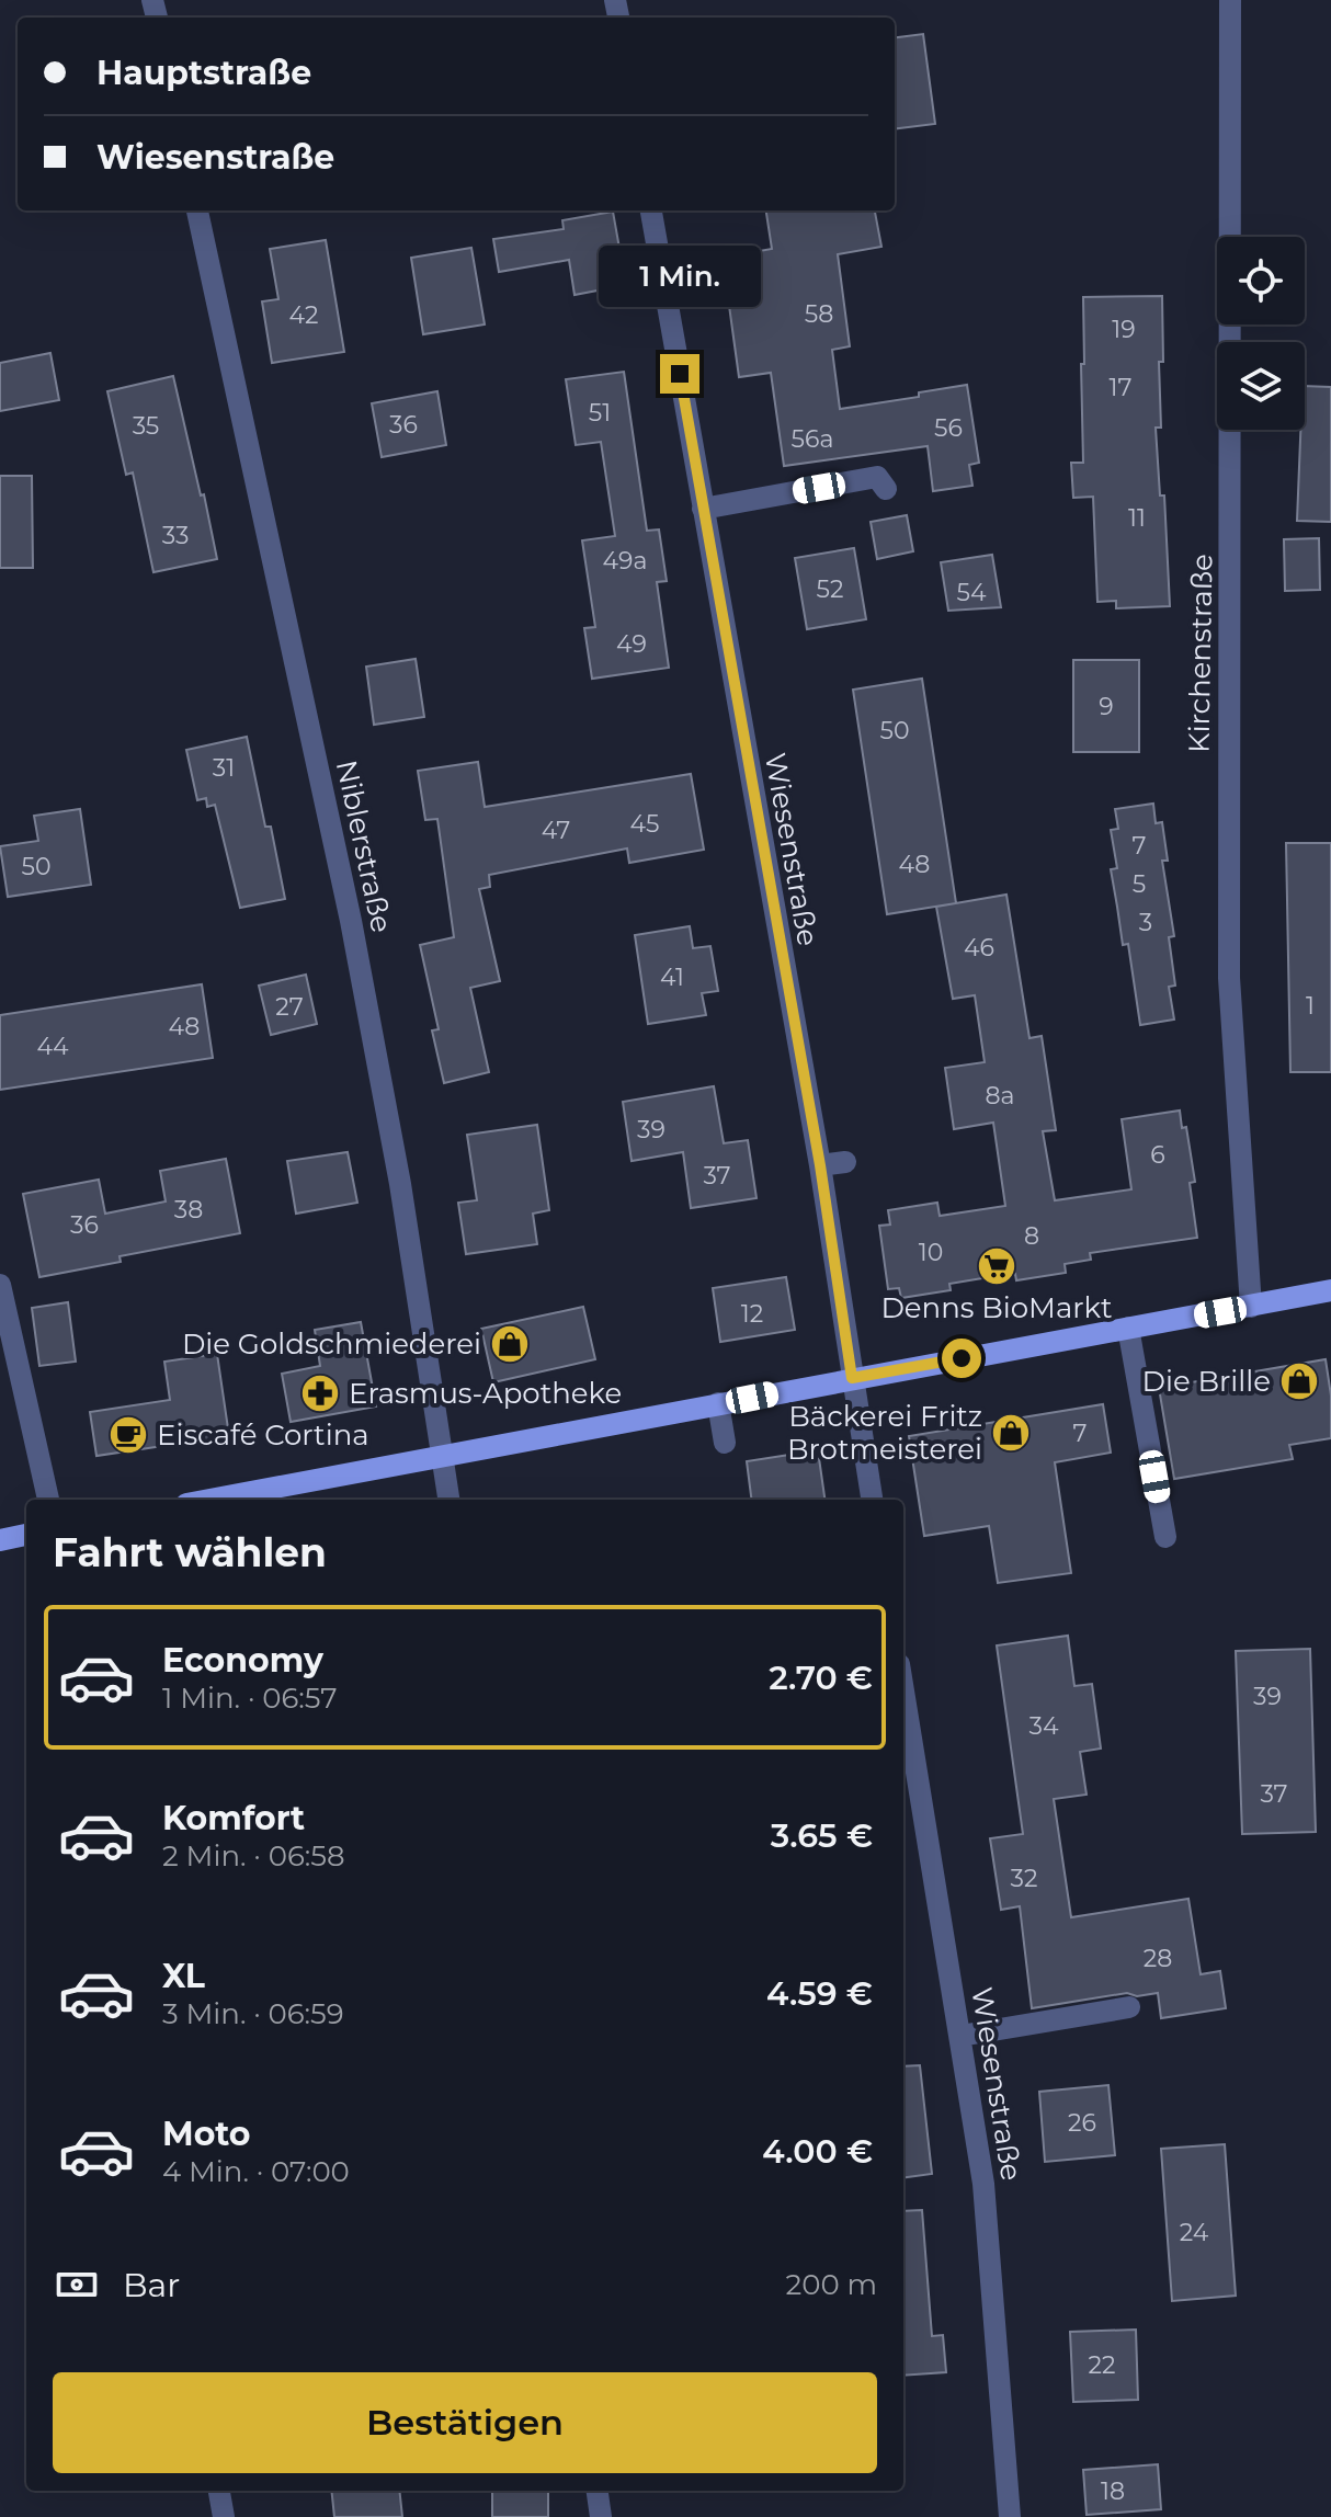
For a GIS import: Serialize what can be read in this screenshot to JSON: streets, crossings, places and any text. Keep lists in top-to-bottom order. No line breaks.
{"streets":{"street":["Kirchenstraße","Niblerstraße","Wiesenstraße"]},"places":{"supermarket":["Denns BioMarkt"],"shop":["Die Goldschmiederei","Die Brille","Bäckerei Fritz Brotmeisterei"],"pharmacy":["Erasmus-Apotheke"],"cafe":["Eiscafé Cortina"]},"house_numbers":["58","42","19","17","51","36","35","56","56a","11","33","49a","52","54","49","9","50","31","45","47","7","48","50","5","3","46","41","1","27","48","44","8a","39","6","37","38","36","8","10","12","7","39","34","37","32","28","26","24","22","18"],"page":{"banner":["Hauptstraße","Wiesenstraße"],"bubble":"1 Min.","heading":"Fahrt wählen","list":[{"name":"Economy","note":"1 Min. · 06:57","value":"2.70 €"},{"name":"Komfort","note":"2 Min. · 06:58","value":"3.65 €"},{"name":"XL","note":"3 Min. · 06:59","value":"4.59 €"},{"name":"Moto","note":"4 Min. · 07:00","value":"4.00 €"}],"pay":["Bar","200 m"],"buttons":"Bestätigen"}}
